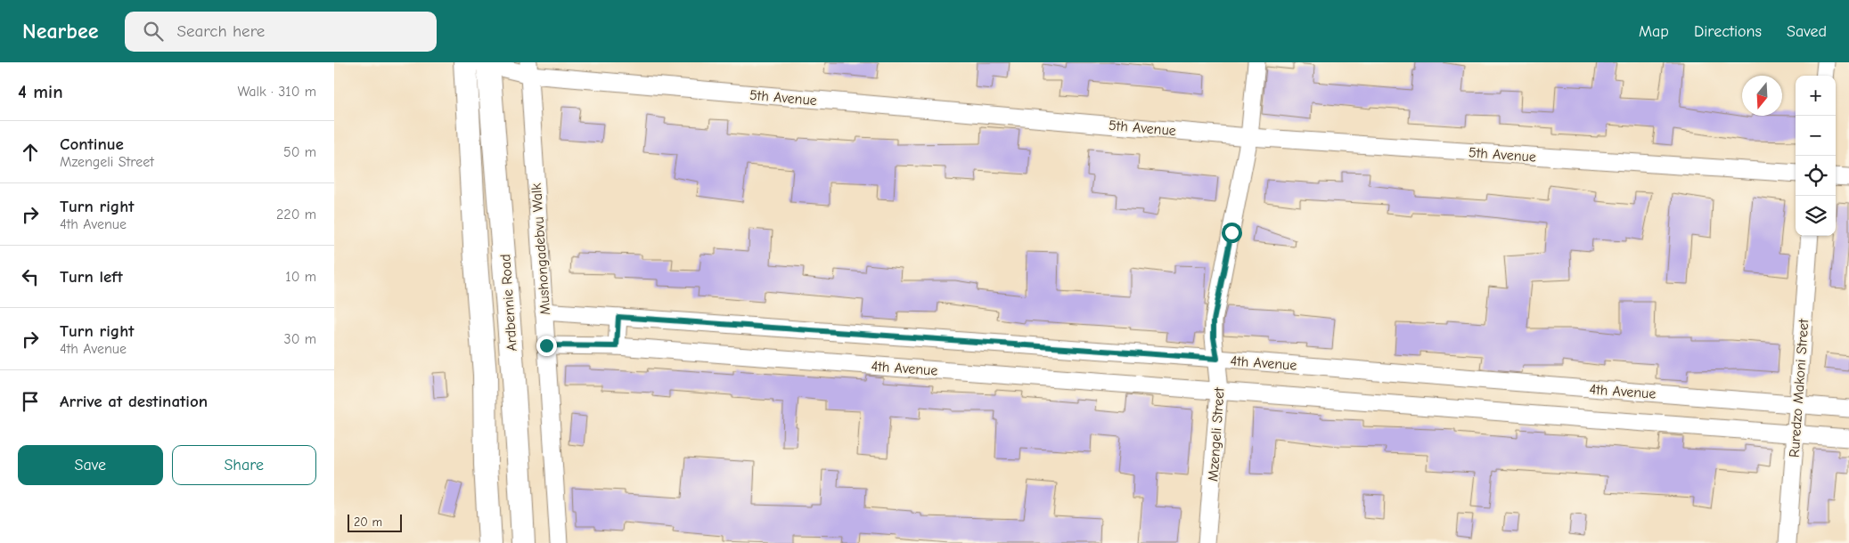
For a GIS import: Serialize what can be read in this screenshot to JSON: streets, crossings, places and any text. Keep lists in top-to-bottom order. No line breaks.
{"streets":{"main road":["Ardbennie Road"],"street":["5th Avenue","Mushongadebvu Walk","4th Avenue","Ruredzo Makoni Street","Mzengeli Street"]},"crossings":[["5th Avenue","Mushongadebvu Walk"],["5th Avenue","Ardbennie Road"],["5th Avenue","Mzengeli Street"],["Mushongadebvu Walk","4th Avenue"],["4th Avenue","Ruredzo Makoni Street"],["4th Avenue","Mzengeli Street"]],"scale_bar":"20 m","north":"bottom","page":{"header":"Nearbee","search":"Search here","nav":["Map","Directions","Saved"],"heading":["4 min","Walk · 310 m"],"map_buttons":["+","−"],"list":[["Continue","Mzengeli Street","50 m"],["Turn right","4th Avenue","220 m"],["Turn left","10 m"],["Turn right","4th Avenue","30 m"],"Arrive at destination"],"buttons":["Save","Share"],"scale":"20 m"}}
